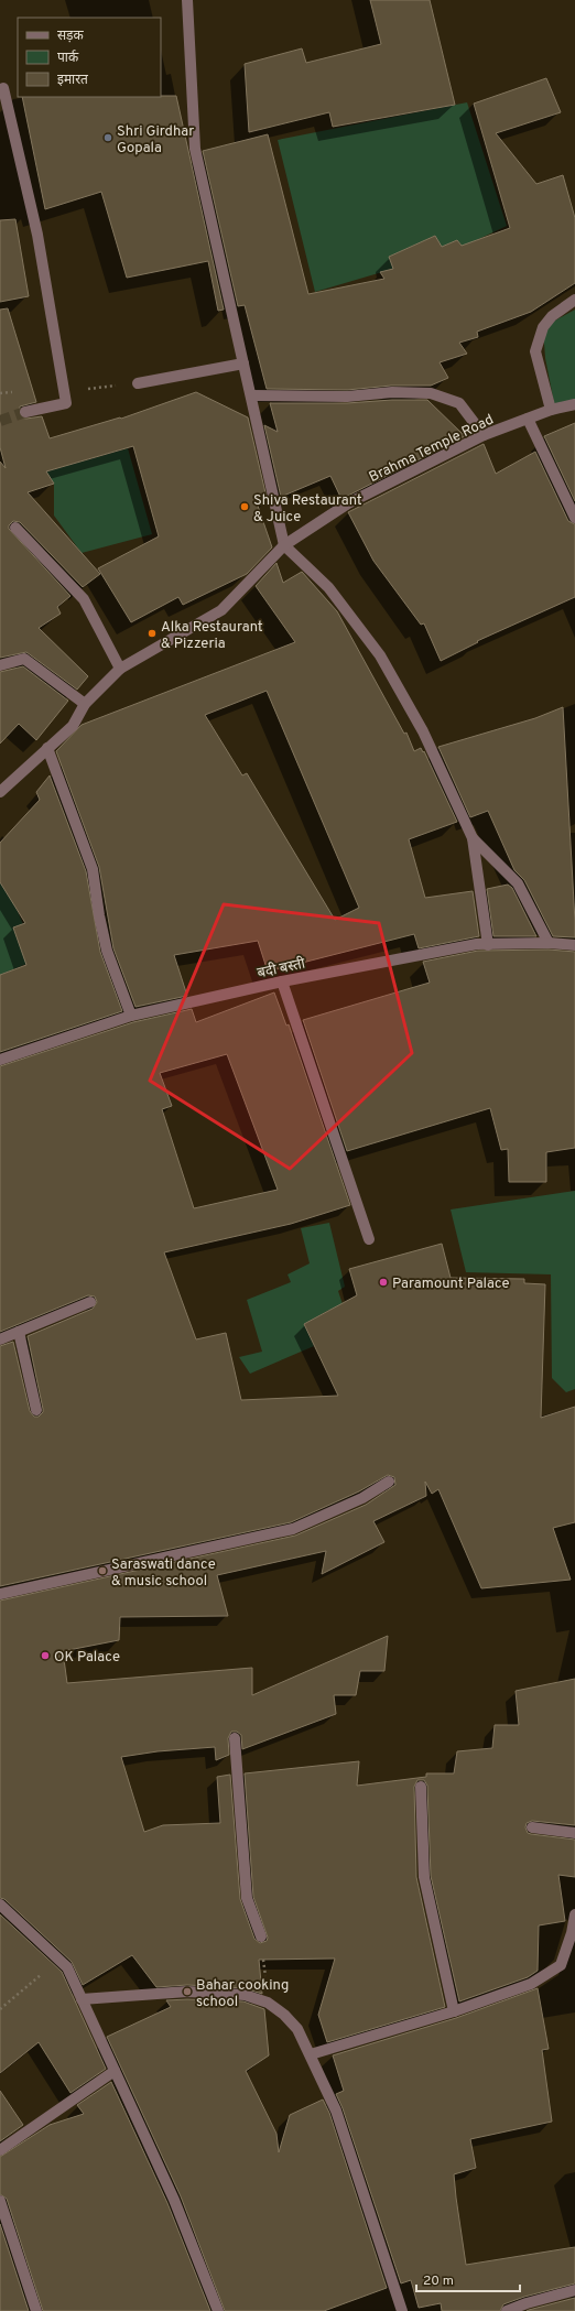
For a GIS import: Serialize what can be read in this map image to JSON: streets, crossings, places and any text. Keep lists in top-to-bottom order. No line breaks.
{"streets":{"street":["Brahma Temple Road","बदी बस्ती"]},"places":["Shri Girdhar Gopala","Shiva Restaurant & Juice","Alka Restaurant & Pizzeria","Paramount Palace","Saraswati dance & music school","OK Palace","Bahar cooking school"],"legend":["सड़क","पार्क","इमारत"],"scale_bar":"20 m"}
